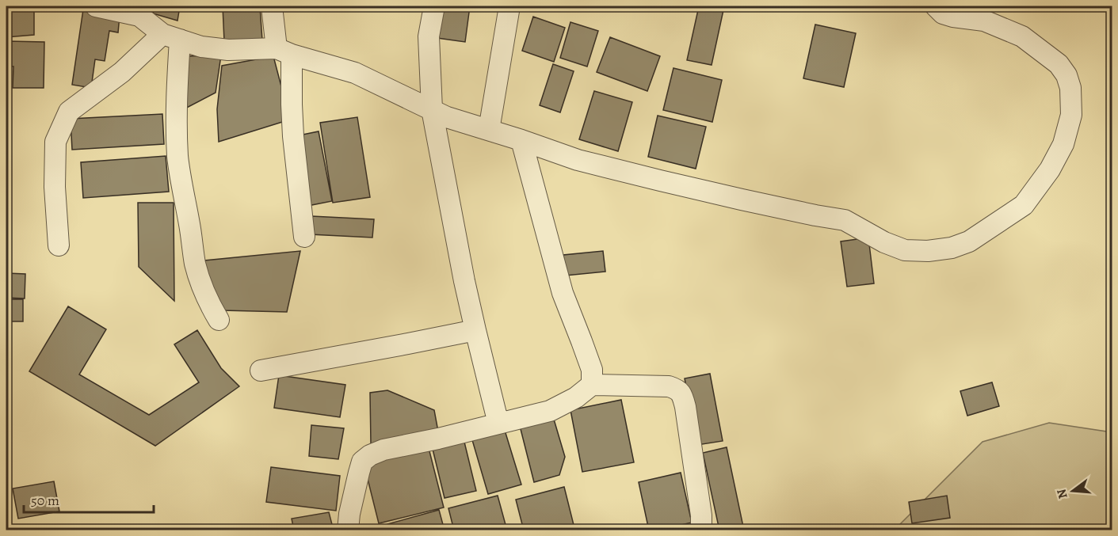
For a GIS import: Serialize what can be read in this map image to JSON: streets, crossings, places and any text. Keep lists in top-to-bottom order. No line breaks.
{"scale_bar":"50 m","north":"left"}
